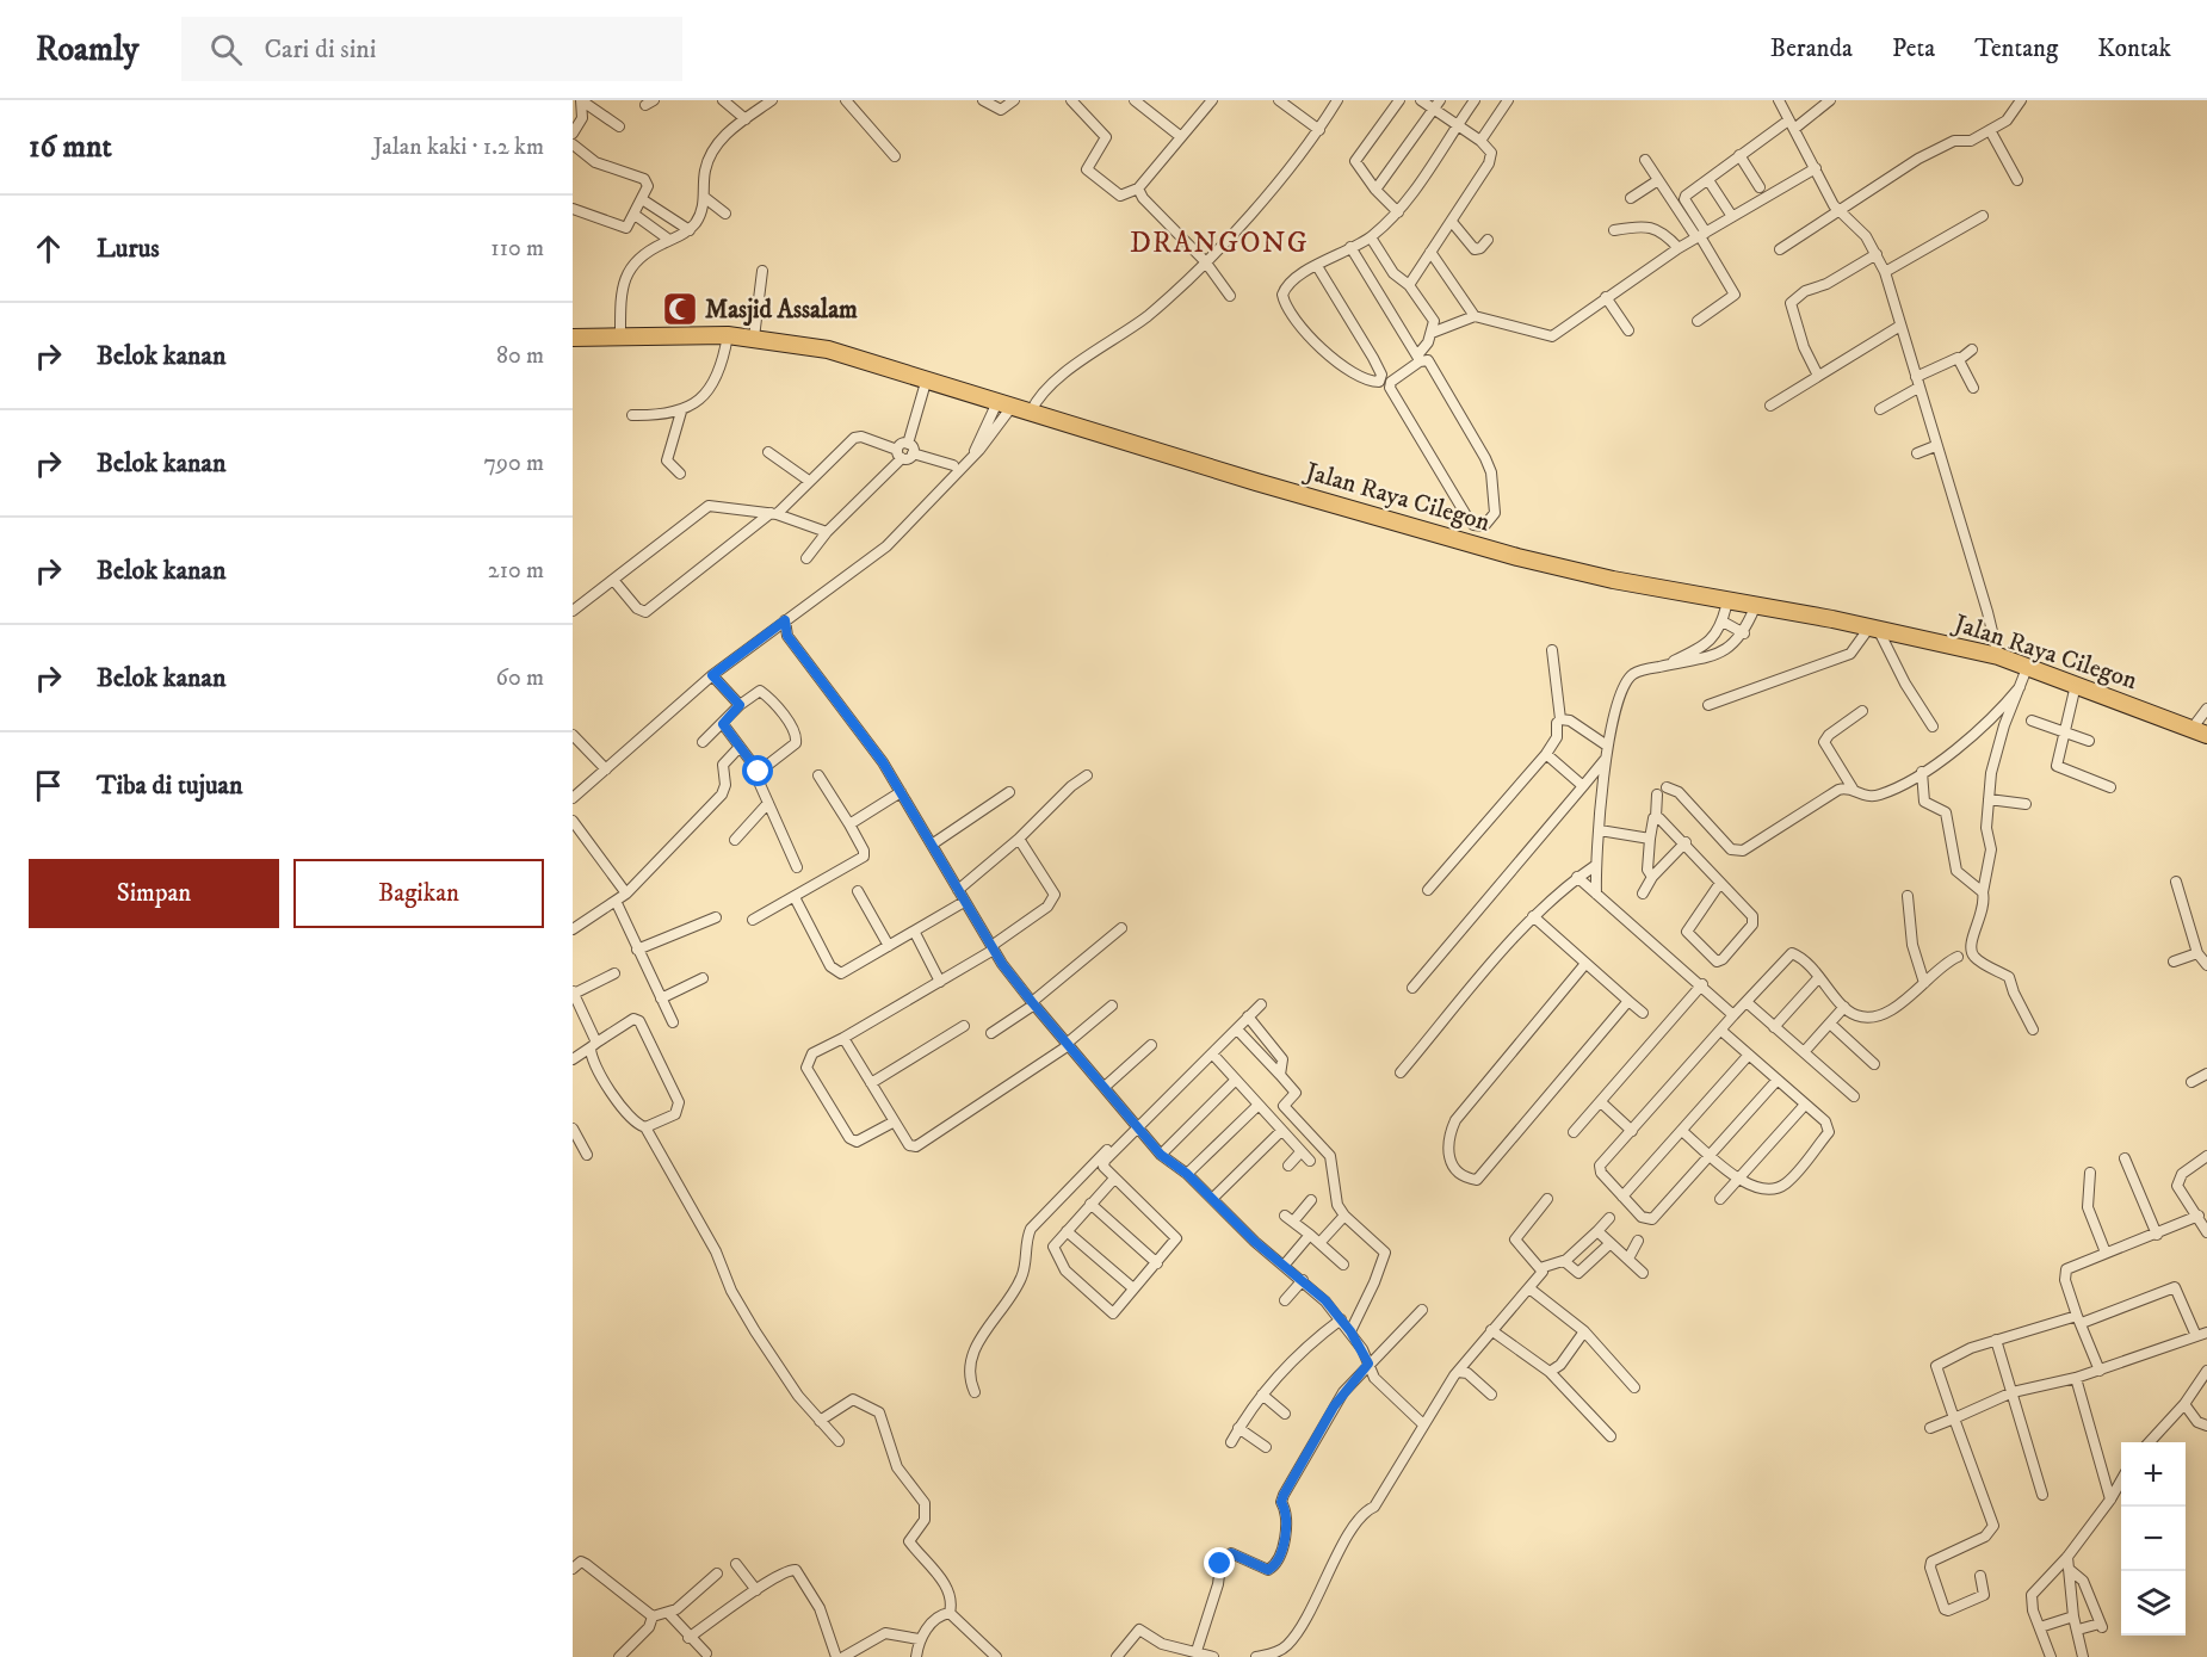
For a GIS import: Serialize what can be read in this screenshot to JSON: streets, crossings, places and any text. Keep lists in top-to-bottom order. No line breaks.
{"streets":{"highway":["Jalan Raya Cilegon"]},"districts":["DRANGONG"],"places":{"mosque":["Masjid Assalam"]},"page":{"header":"Roamly","search":"Cari di sini","nav":["Beranda","Peta","Tentang","Kontak"],"heading":["16 mnt","Jalan kaki · 1.2 km"],"list":[["Lurus","110 m"],["Belok kanan","80 m"],["Belok kanan","790 m"],["Belok kanan","210 m"],["Belok kanan","60 m"],"Tiba di tujuan"],"buttons":["Simpan","Bagikan"],"map_buttons":["+","−"]}}
